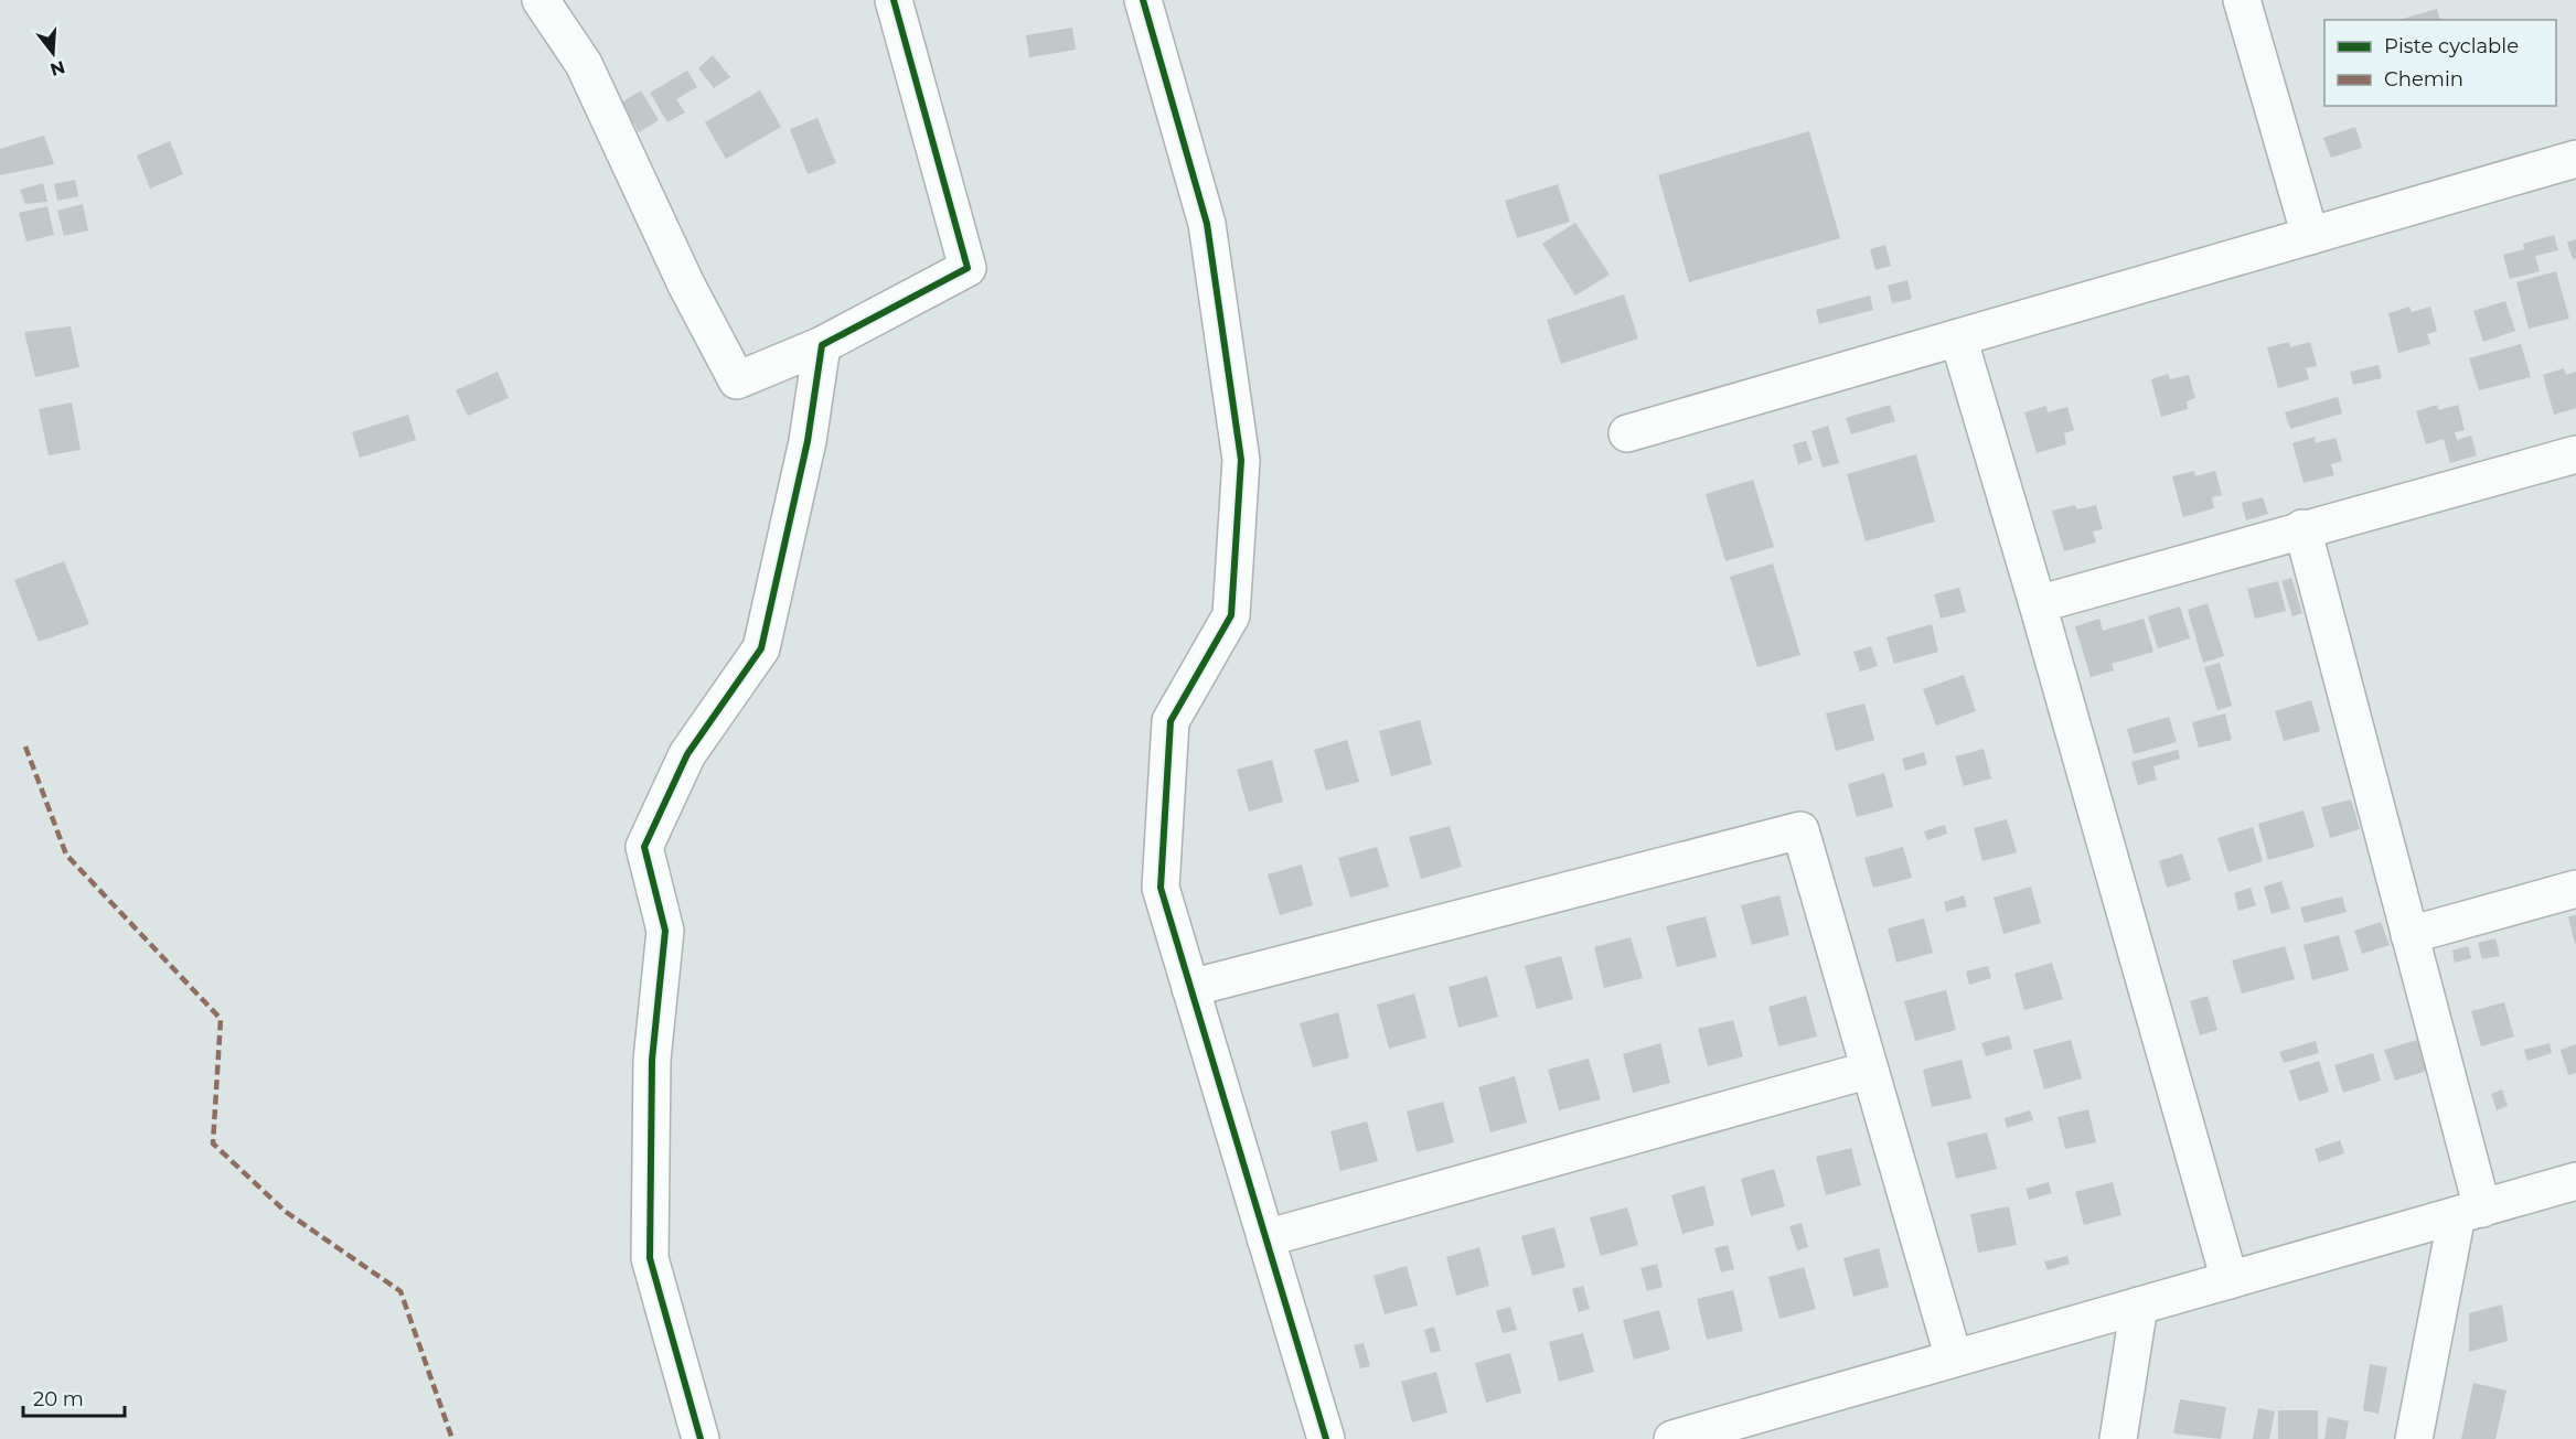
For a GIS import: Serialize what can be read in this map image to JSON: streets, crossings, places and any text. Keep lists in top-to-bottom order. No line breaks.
{"legend":["Piste cyclable","Chemin"],"scale_bar":"20 m","north":"bottom"}
